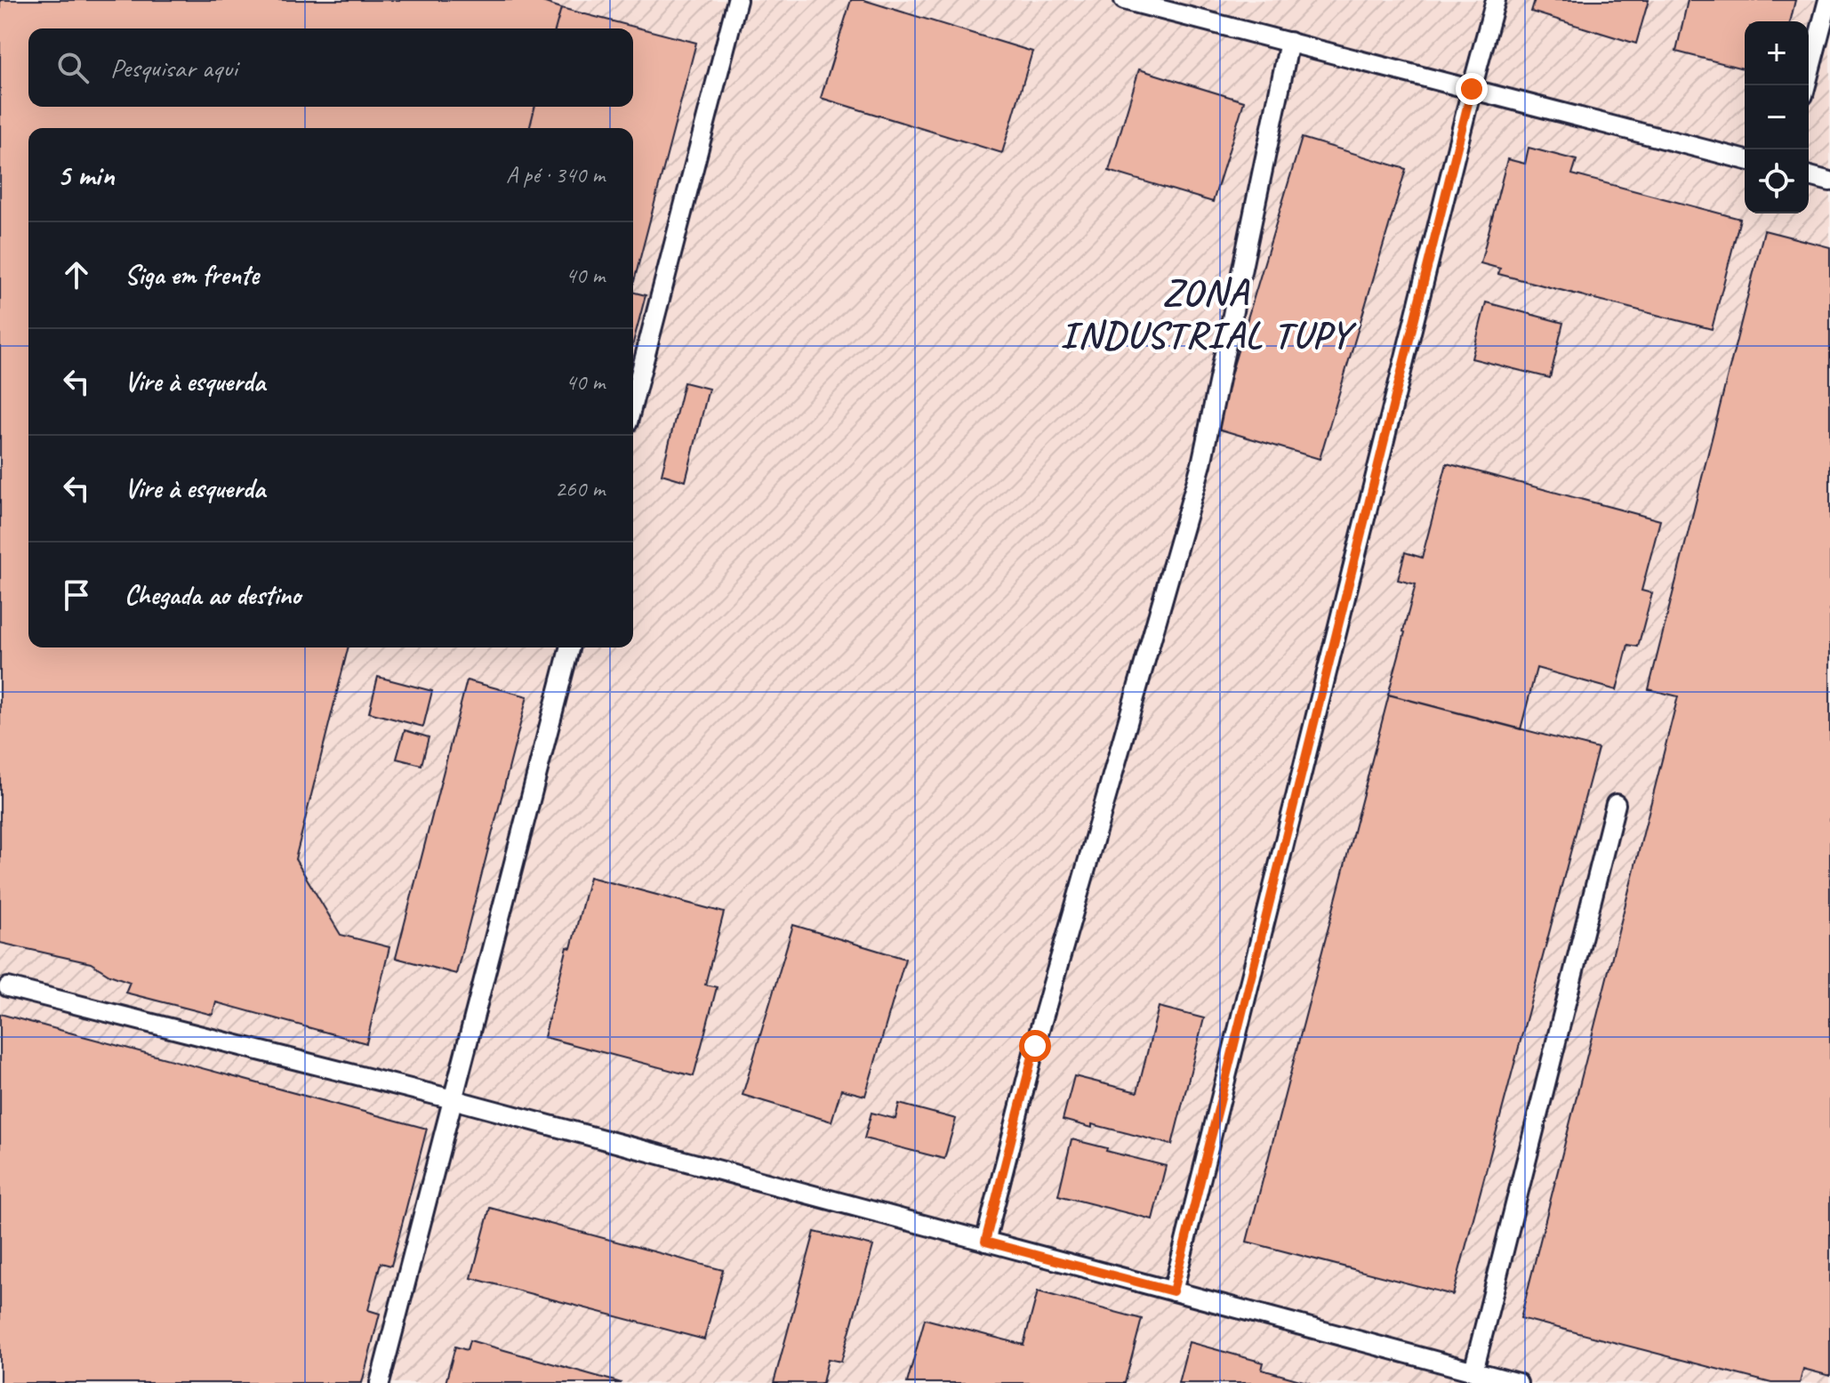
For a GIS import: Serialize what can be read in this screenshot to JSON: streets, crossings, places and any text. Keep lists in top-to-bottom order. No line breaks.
{"districts":["ZONA INDUSTRIAL TUPY"],"page":{"map_buttons":["+","−"],"search":"Pesquisar aqui","heading":["5 min","A pé · 340 m"],"list":[["Siga em frente","40 m"],["Vire à esquerda","40 m"],["Vire à esquerda","260 m"],"Chegada ao destino"]}}
